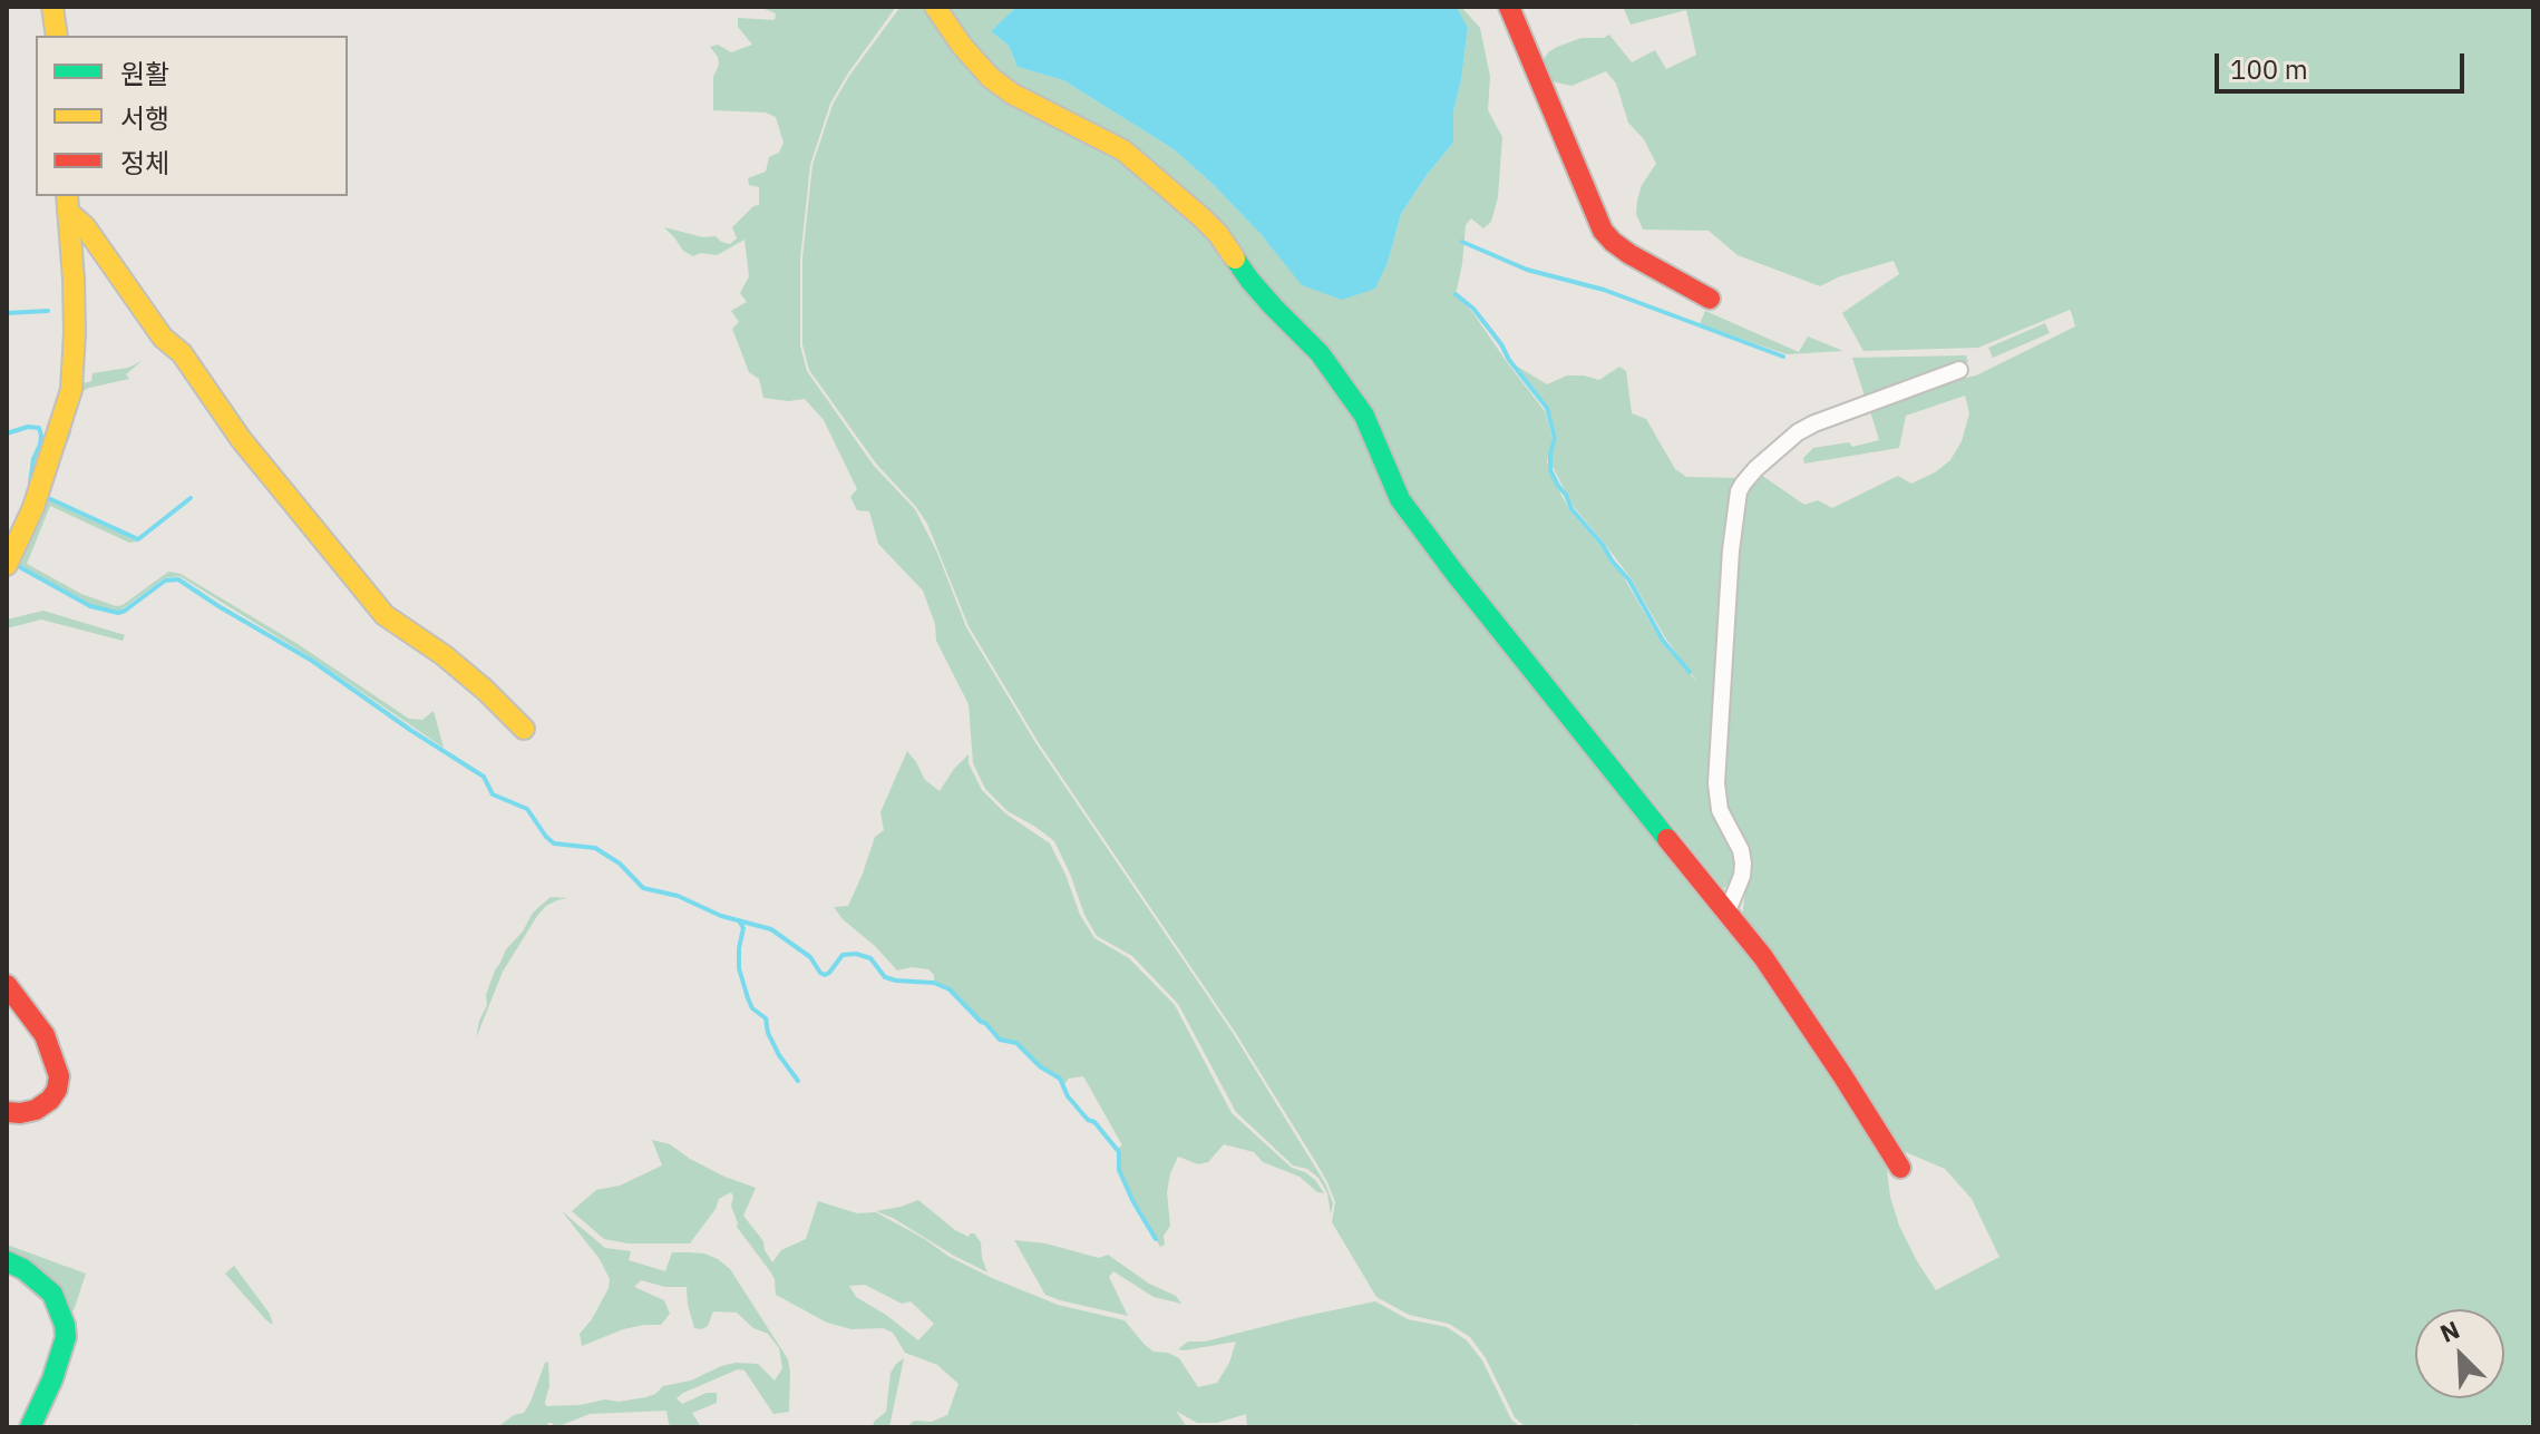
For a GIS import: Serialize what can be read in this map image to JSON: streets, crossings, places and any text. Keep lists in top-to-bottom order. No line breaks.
{"legend":["원활","서행","정체"],"scale_bar":"100 m","north":"top left"}
